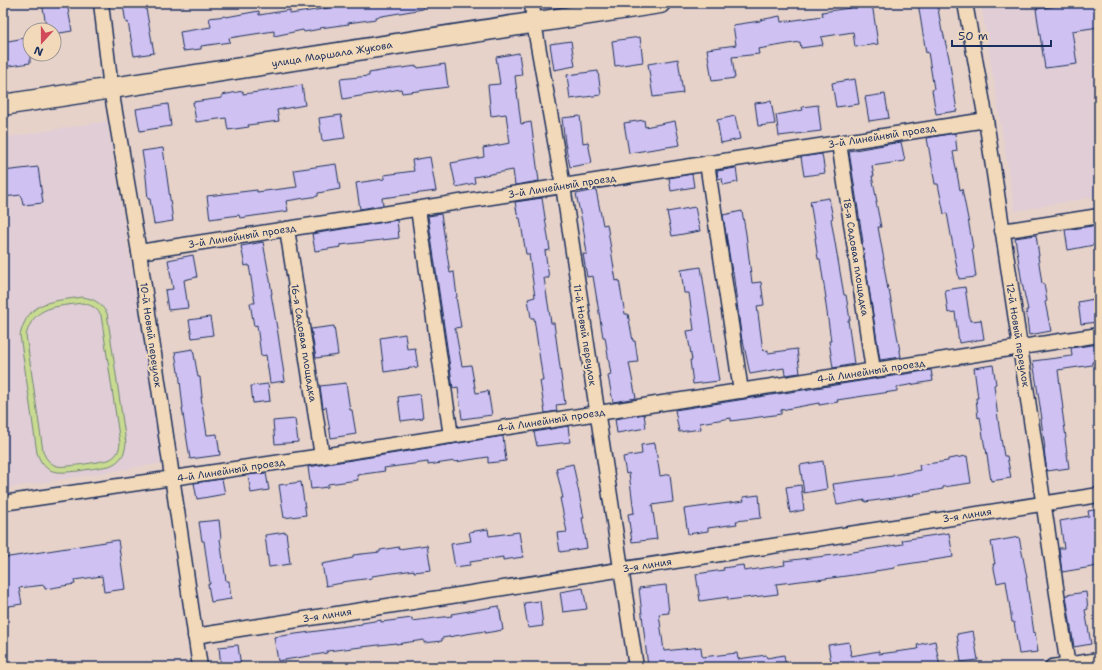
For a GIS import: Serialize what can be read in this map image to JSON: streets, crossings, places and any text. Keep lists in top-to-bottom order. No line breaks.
{"streets":{"main road":["улица Маршала Жукова"],"street":["3-й Линейный проезд","18-я Садовая площадка","10-й Новый переулок","11-й Новый переулок","12-й Новый переулок","16-я Садовая площадка","4-й Линейный проезд","3-я линия"]},"crossings":[["улица Маршала Жукова","10-й Новый переулок"],["улица Маршала Жукова","11-й Новый переулок"],["3-й Линейный проезд","18-я Садовая площадка"],["3-й Линейный проезд","10-й Новый переулок"],["3-й Линейный проезд","11-й Новый переулок"],["3-й Линейный проезд","12-й Новый переулок"],["3-й Линейный проезд","16-я Садовая площадка"],["18-я Садовая площадка","4-й Линейный проезд"],["10-й Новый переулок","4-й Линейный проезд"],["10-й Новый переулок","3-я линия"],["11-й Новый переулок","4-й Линейный проезд"],["11-й Новый переулок","3-я линия"],["12-й Новый переулок","4-й Линейный проезд"],["12-й Новый переулок","3-я линия"],["16-я Садовая площадка","4-й Линейный проезд"]],"scale_bar":"50 m","north":"bottom"}
